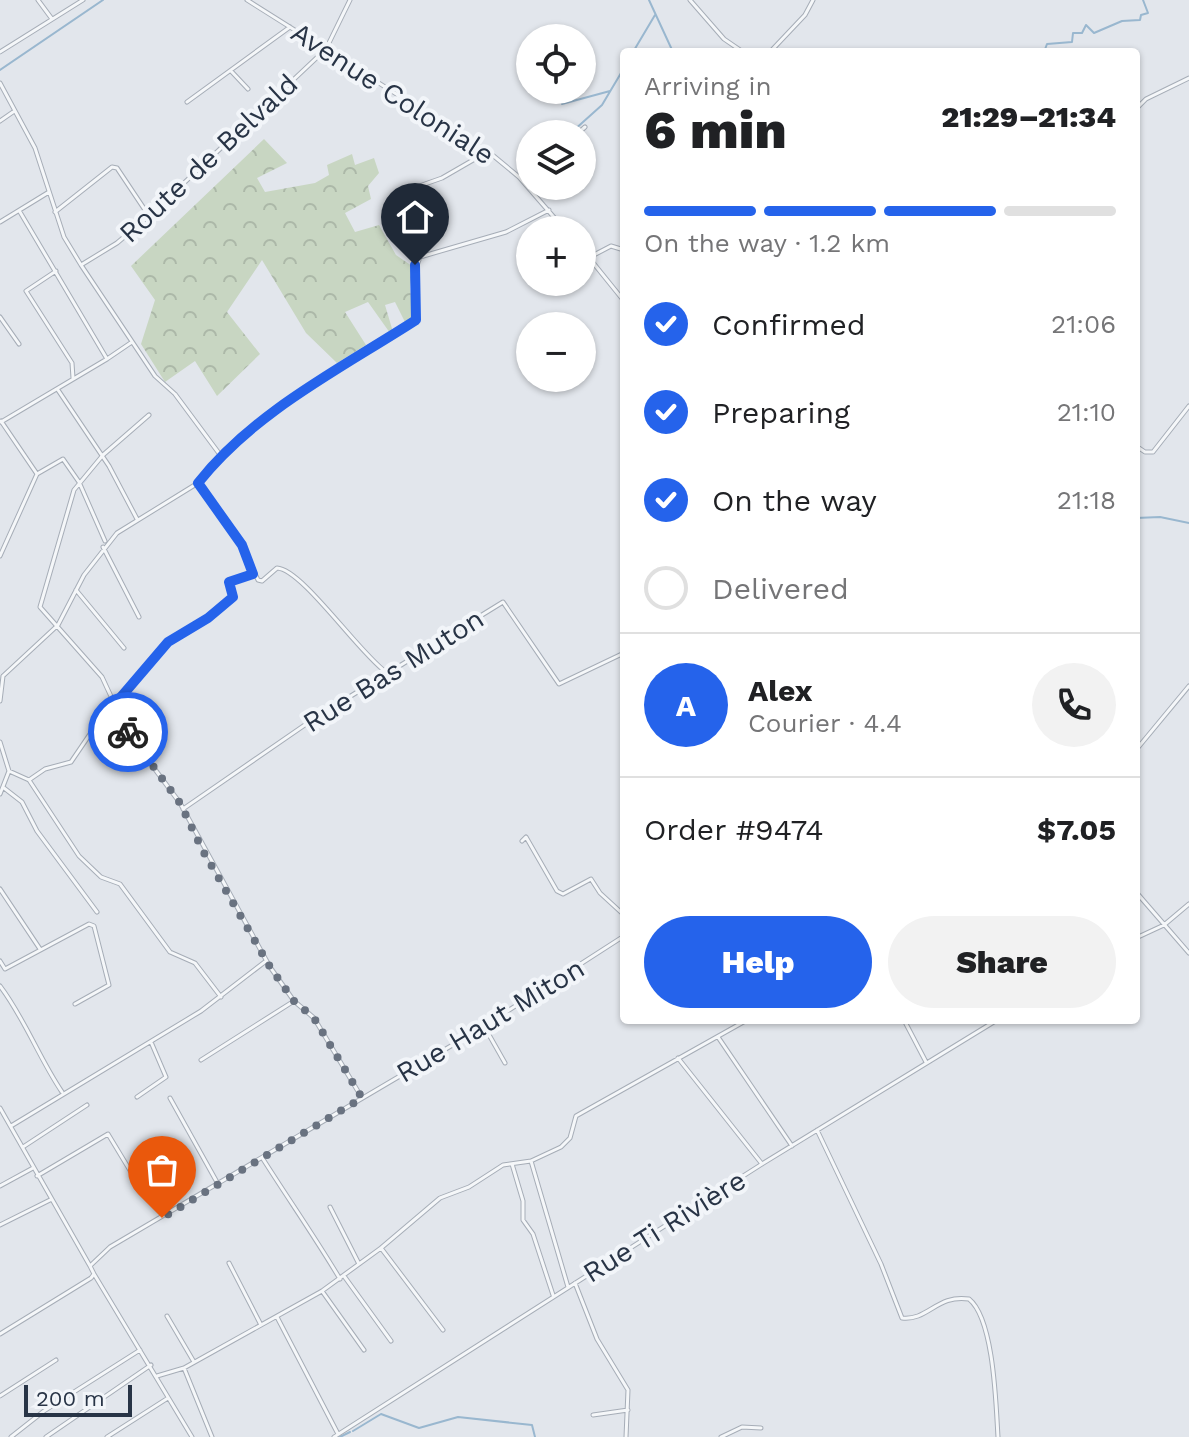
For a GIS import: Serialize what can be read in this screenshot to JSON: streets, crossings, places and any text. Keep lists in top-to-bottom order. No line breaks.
{"streets":{"street":["Avenue Coloniale","Route de Belvald","Rue Bas Muton","Rue Haut Miton","Rue Ti Rivière"]},"crossings":[["Avenue Coloniale","Route de Belvald"]],"scale_bar":"200 m","page":{"map_buttons":["+","−"],"heading":["6 min","Arriving in","21:29–21:34"],"panel":["Alex","Courier · 4.4","Order #9474","$7.05"],"bar":"On the way · 1.2 km","list":[["Confirmed","21:06"],["Preparing","21:10"],["On the way","21:18"],"Delivered"],"round":"A","buttons":["Help","Share"],"scale":"200 m"}}
